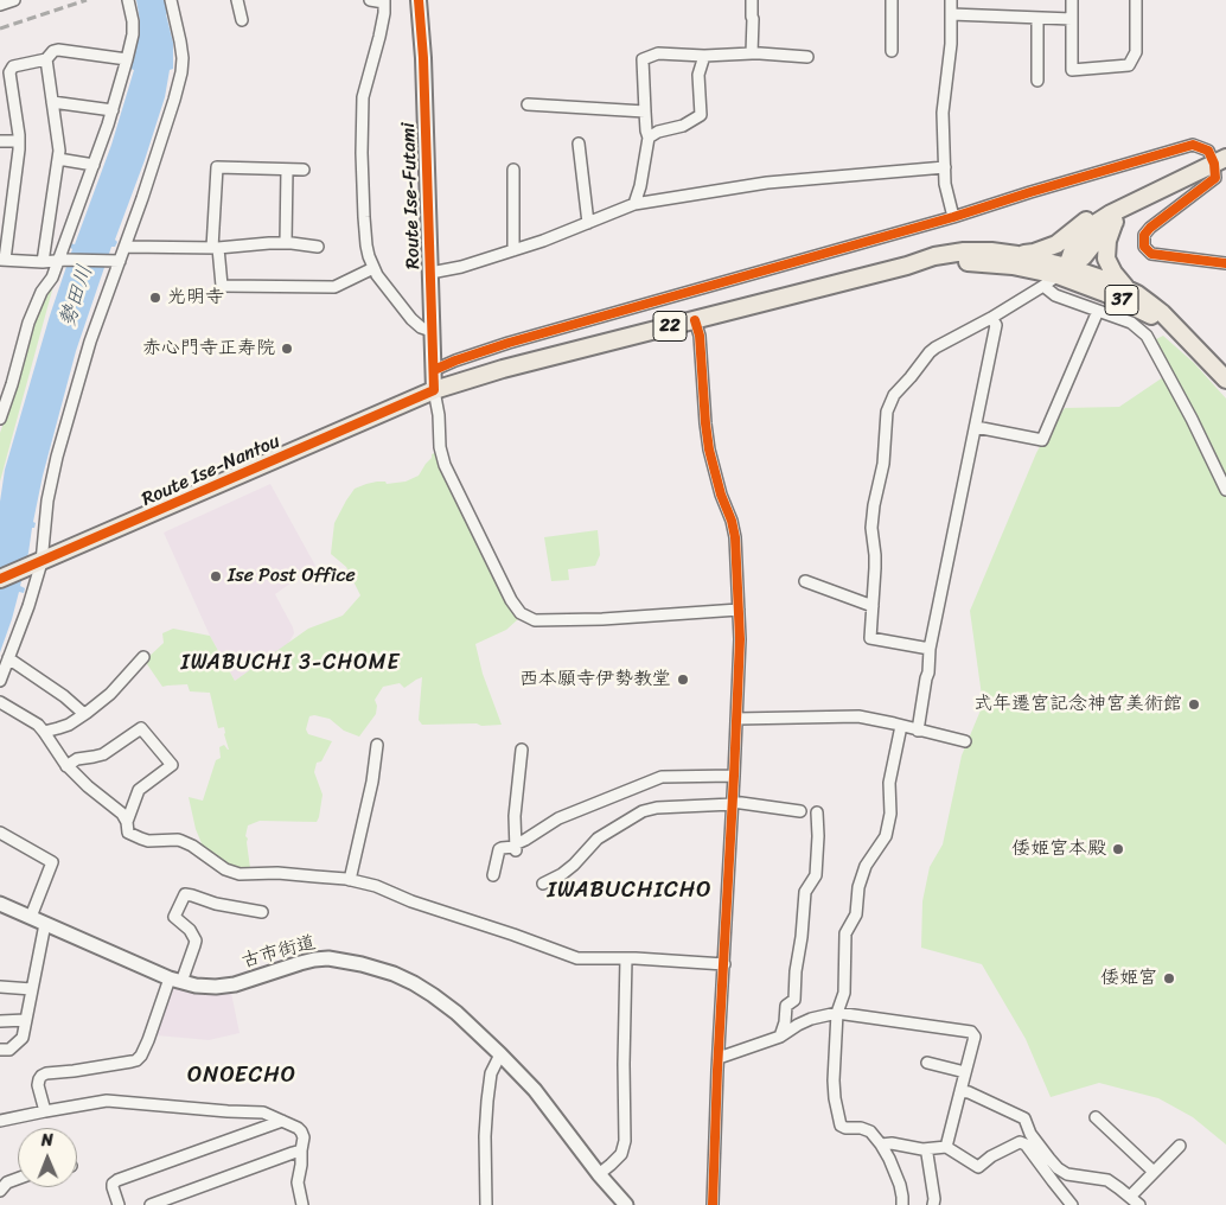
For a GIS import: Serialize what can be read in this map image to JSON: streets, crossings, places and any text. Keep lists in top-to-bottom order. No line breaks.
{"streets":{"main road":["Route Ise-Futami","37","22","Route Ise-Nantou"],"street":["古市街道"]},"crossings":[["Route Ise-Futami","Route Ise-Nantou"],["37","Route Ise-Nantou"]],"districts":["IWABUCHI 3-CHOME","IWABUCHICHO","ONOECHO"],"water":["勢田川"],"places":["光明寺","赤心門寺正寿院","Ise Post Office","西本願寺伊勢教堂","式年遷宮記念神宮美術館","倭姬宮本殿","倭姬宮"],"north":"top"}
